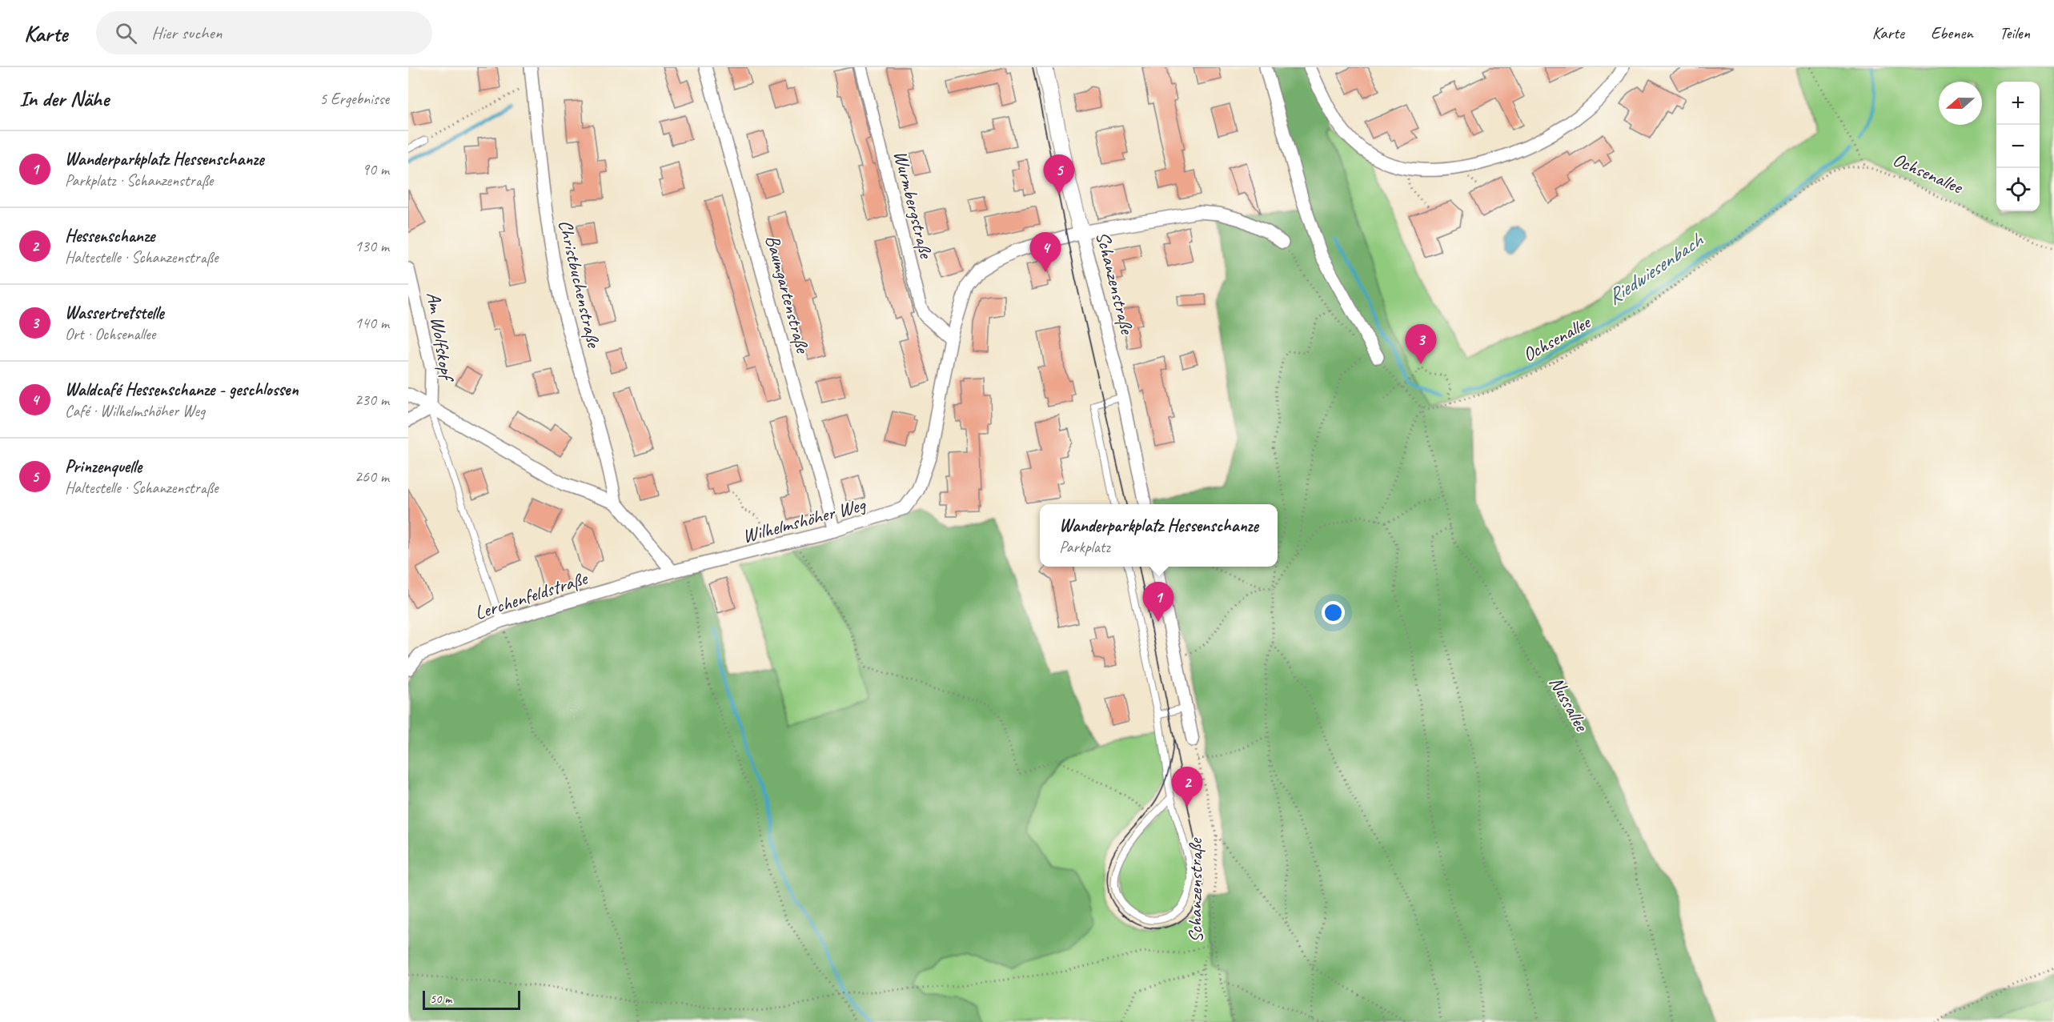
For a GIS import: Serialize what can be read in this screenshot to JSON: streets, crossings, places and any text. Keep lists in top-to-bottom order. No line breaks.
{"streets":{"street":["Wurmbergstraße","Schanzenstraße","Christbuchenstraße","Baumgartenstraße","Am Wolfskopf","Wilhelmshöher Weg","Lerchenfeldstraße"],"path":["Ochsenallee","Nussallee"]},"crossings":[["Ochsenallee","Nussallee"],["Wurmbergstraße","Wilhelmshöher Weg"],["Schanzenstraße","Wilhelmshöher Weg"],["Baumgartenstraße","Wilhelmshöher Weg"],["Wilhelmshöher Weg","Lerchenfeldstraße"]],"water":["Riedwiesenbach"],"scale_bar":"50 m","north":"left","page":{"header":"Karte","search":"Hier suchen","nav":["Karte","Ebenen","Teilen"],"heading":["In der Nähe","5 Ergebnisse"],"map_buttons":["+","−"],"list":[{"mark":"1","name":"Wanderparkplatz Hessenschanze","note":"Parkplatz · Schanzenstraße","value":"90 m"},{"mark":"2","name":"Hessenschanze","note":"Haltestelle · Schanzenstraße","value":"130 m"},{"mark":"3","name":"Wassertretstelle","note":"Ort · Ochsenallee","value":"140 m"},{"mark":"4","name":"Waldcafé Hessenschanze - geschlossen","note":"Café · Wilhelmshöher Weg","value":"230 m"},{"mark":"5","name":"Prinzenquelle","note":"Haltestelle · Schanzenstraße","value":"260 m"}],"pins":["5","4","3","1","2"],"popup":["Wanderparkplatz Hessenschanze","Parkplatz"],"scale":"50 m"}}
